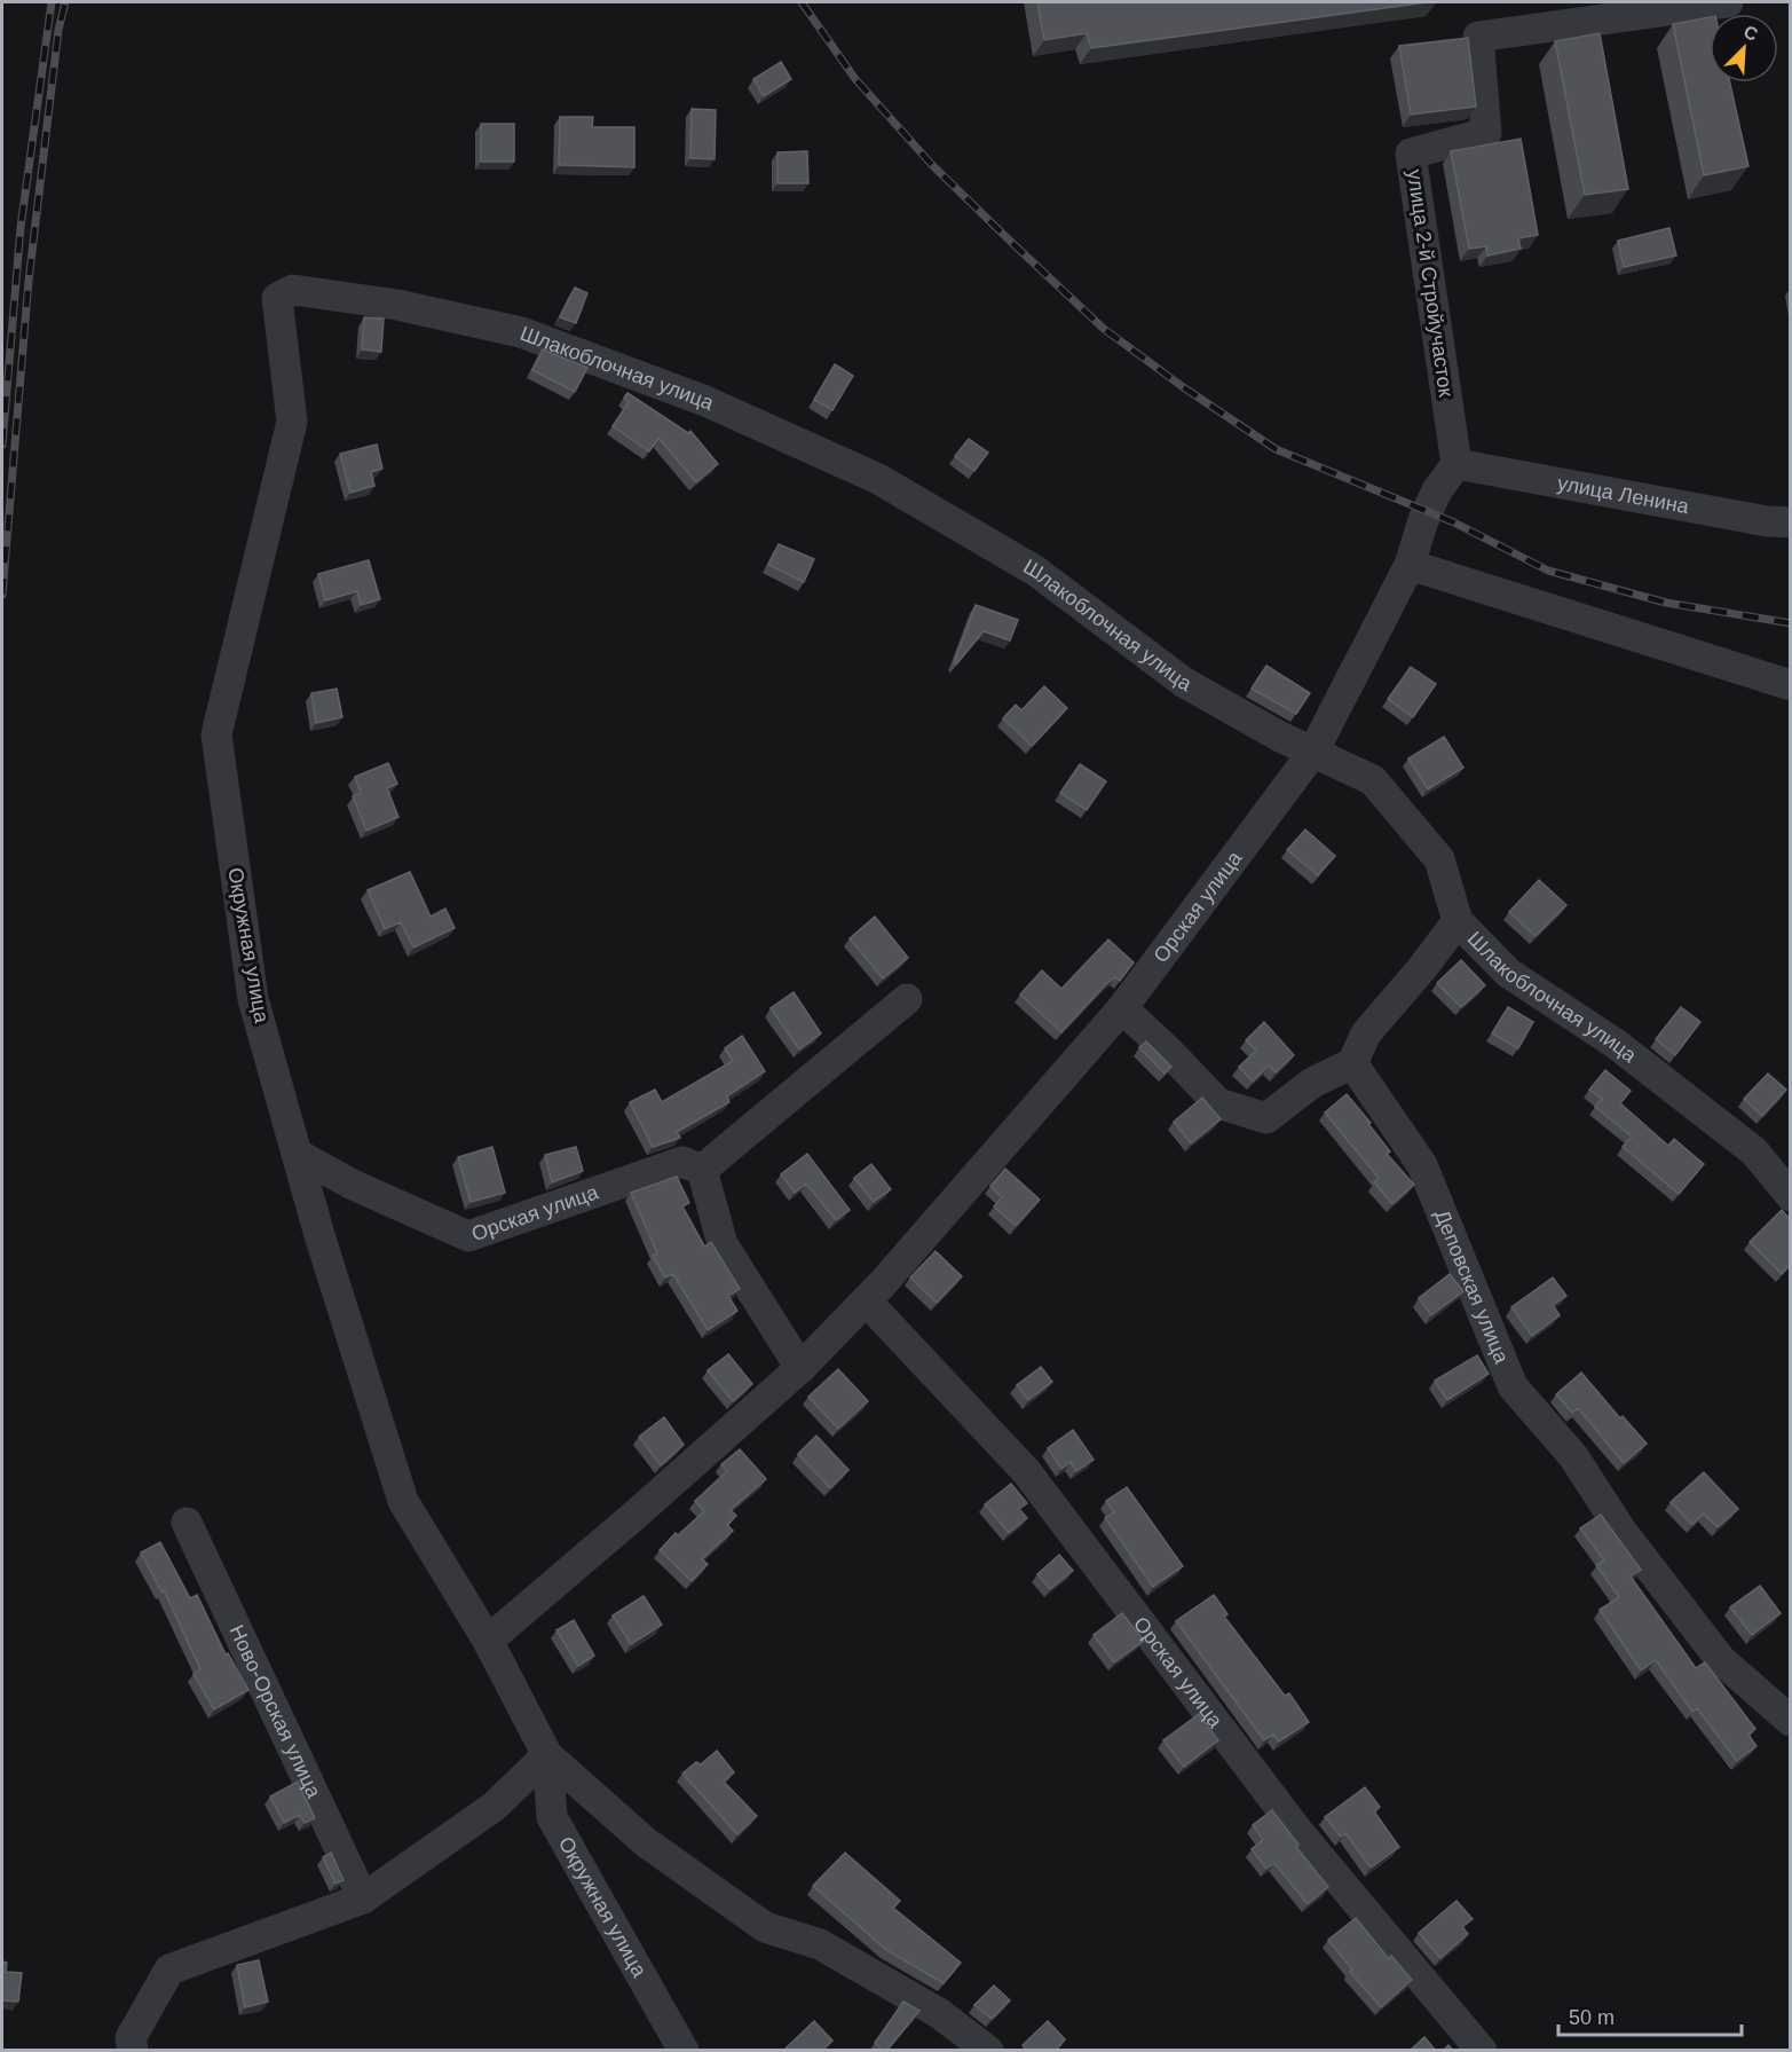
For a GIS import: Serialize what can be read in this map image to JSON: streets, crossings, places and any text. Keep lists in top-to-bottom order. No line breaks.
{"streets":{"street":["улица 2-й Стройучасток","Шлакоблочная улица","улица Ленина","Орская улица","Окружная улица","Деповская улица","Ново-Орская улица"]},"crossings":[["улица 2-й Стройучасток","улица Ленина"],["улица 2-й Стройучасток","Орская улица"],["Шлакоблочная улица","Орская улица"],["Шлакоблочная улица","Окружная улица"],["улица Ленина","Орская улица"],["Орская улица","Окружная улица"]],"scale_bar":"50 m","north":"top right"}
